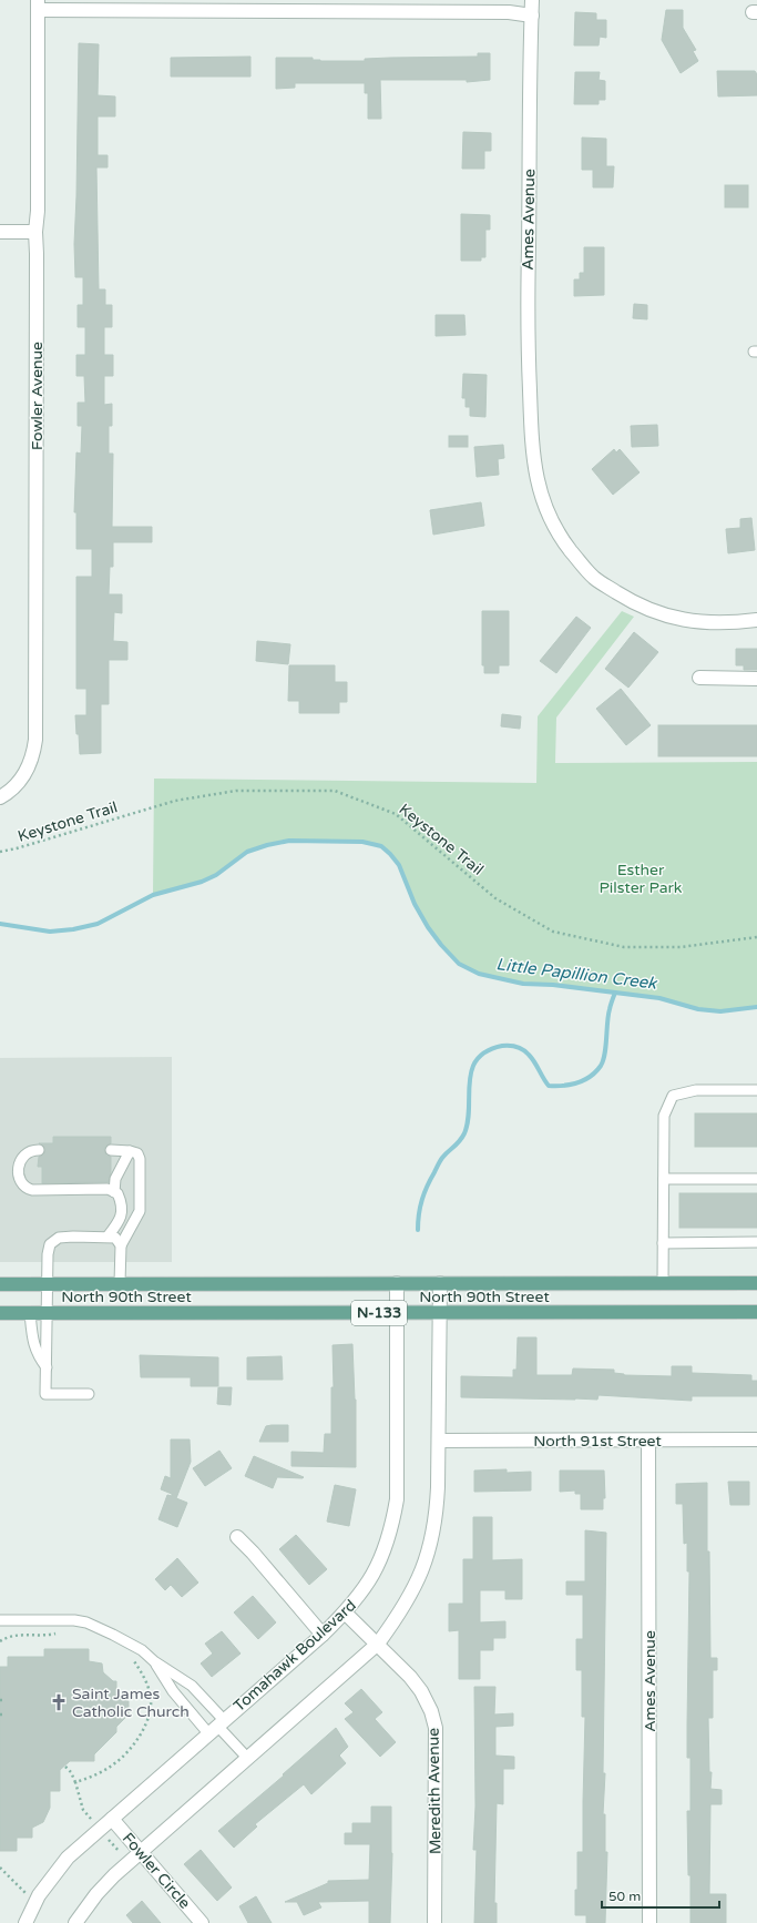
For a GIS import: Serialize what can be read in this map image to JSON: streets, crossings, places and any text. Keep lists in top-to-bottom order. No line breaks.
{"streets":{"main road":["North 90th Street","N-133"],"street":["Ames Avenue","Fowler Avenue","North 91st Street","Tomahawk Boulevard","Meredith Avenue","Fowler Circle"],"path":["Keystone Trail"]},"crossings":[["Ames Avenue","North 91st Street"],["North 90th Street","Tomahawk Boulevard"],["Tomahawk Boulevard","Meredith Avenue"],["Tomahawk Boulevard","Fowler Circle"]],"water":["Little Papillion Creek"],"parks":["Esther Pilster Park"],"places":{"church":["Saint James Catholic Church"]},"scale_bar":"50 m"}
